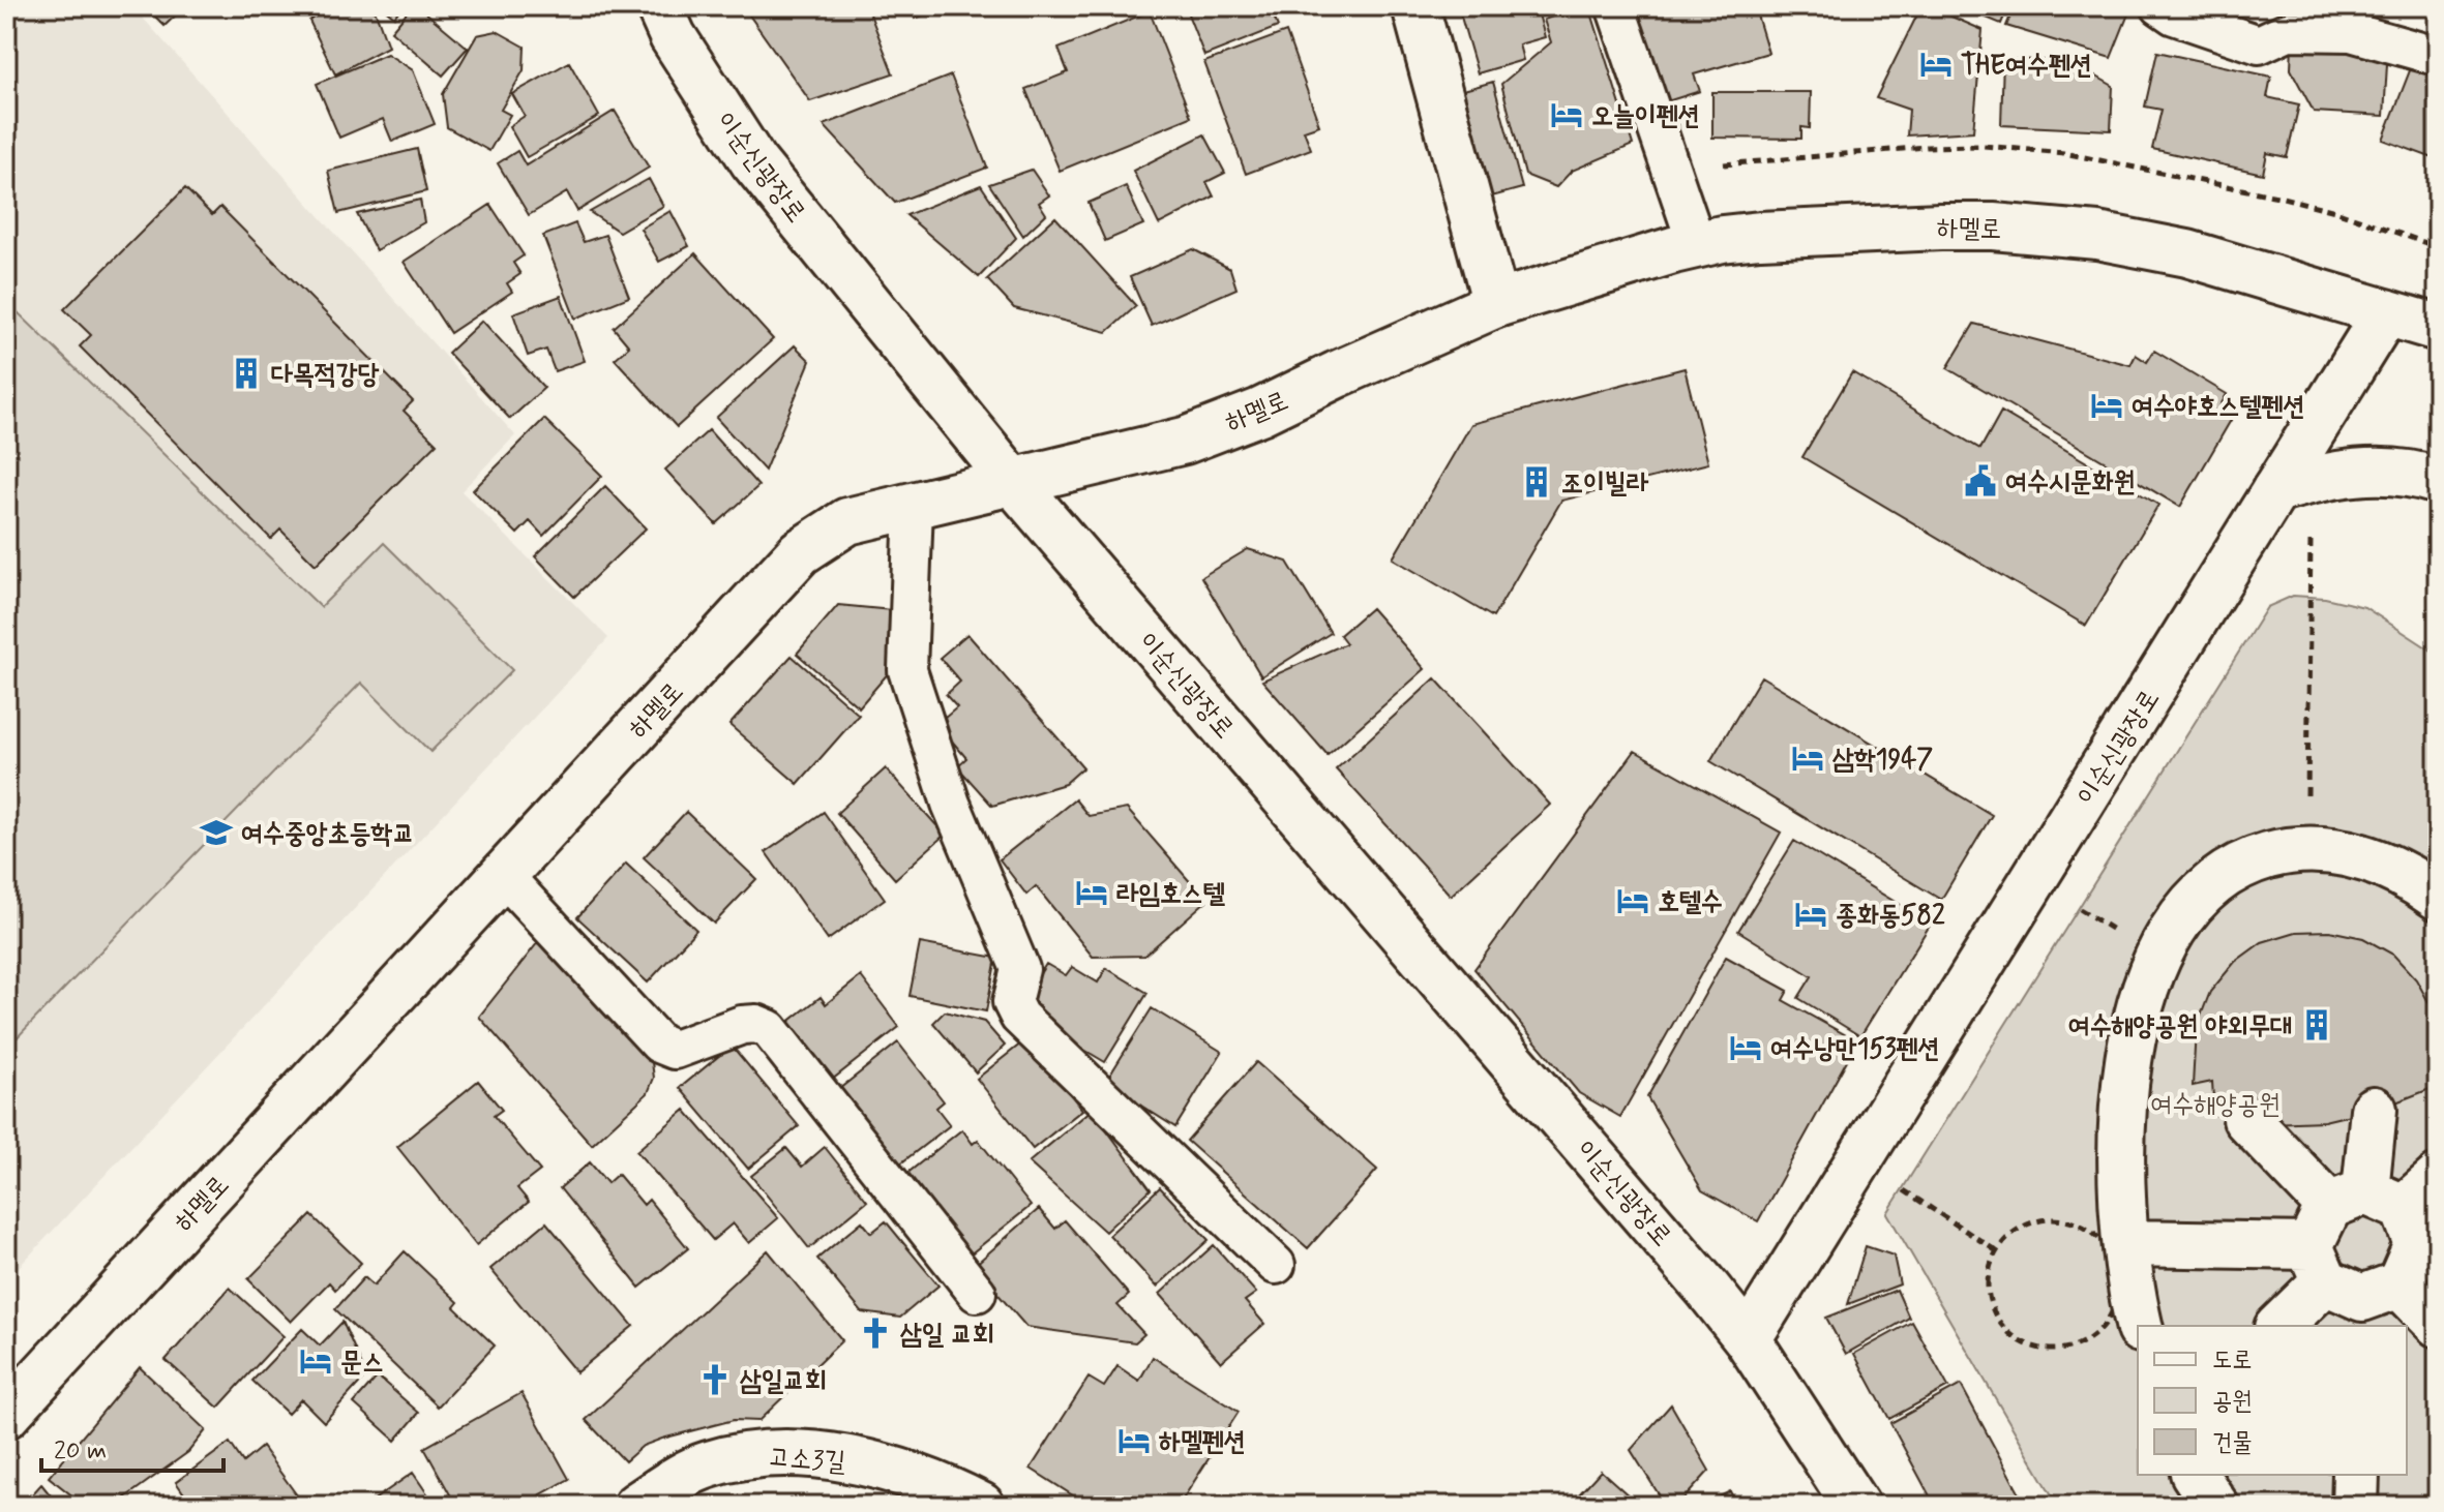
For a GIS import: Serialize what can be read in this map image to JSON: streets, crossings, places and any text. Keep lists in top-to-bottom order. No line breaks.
{"streets":{"street":["이순신광장로","하멜로","고소3길"]},"crossings":[["이순신광장로","하멜로"]],"parks":["여수해양공원"],"places":{"hotel":["THE여수펜션","오늘이펜션","여수야호스텔펜션","삼학1947","라임호스텔","호텔수","종화동582","여수낭만153펜션","문스","하멜펜션"],"building":["다목적강당","조이빌라","여수해양공원 야외무대"],"public building":["여수시문화원"],"school or university":["여수중앙초등학교"],"church":["삼일 교회","삼일교회"]},"legend":["도로","공원","건물"],"scale_bar":"20 m"}
